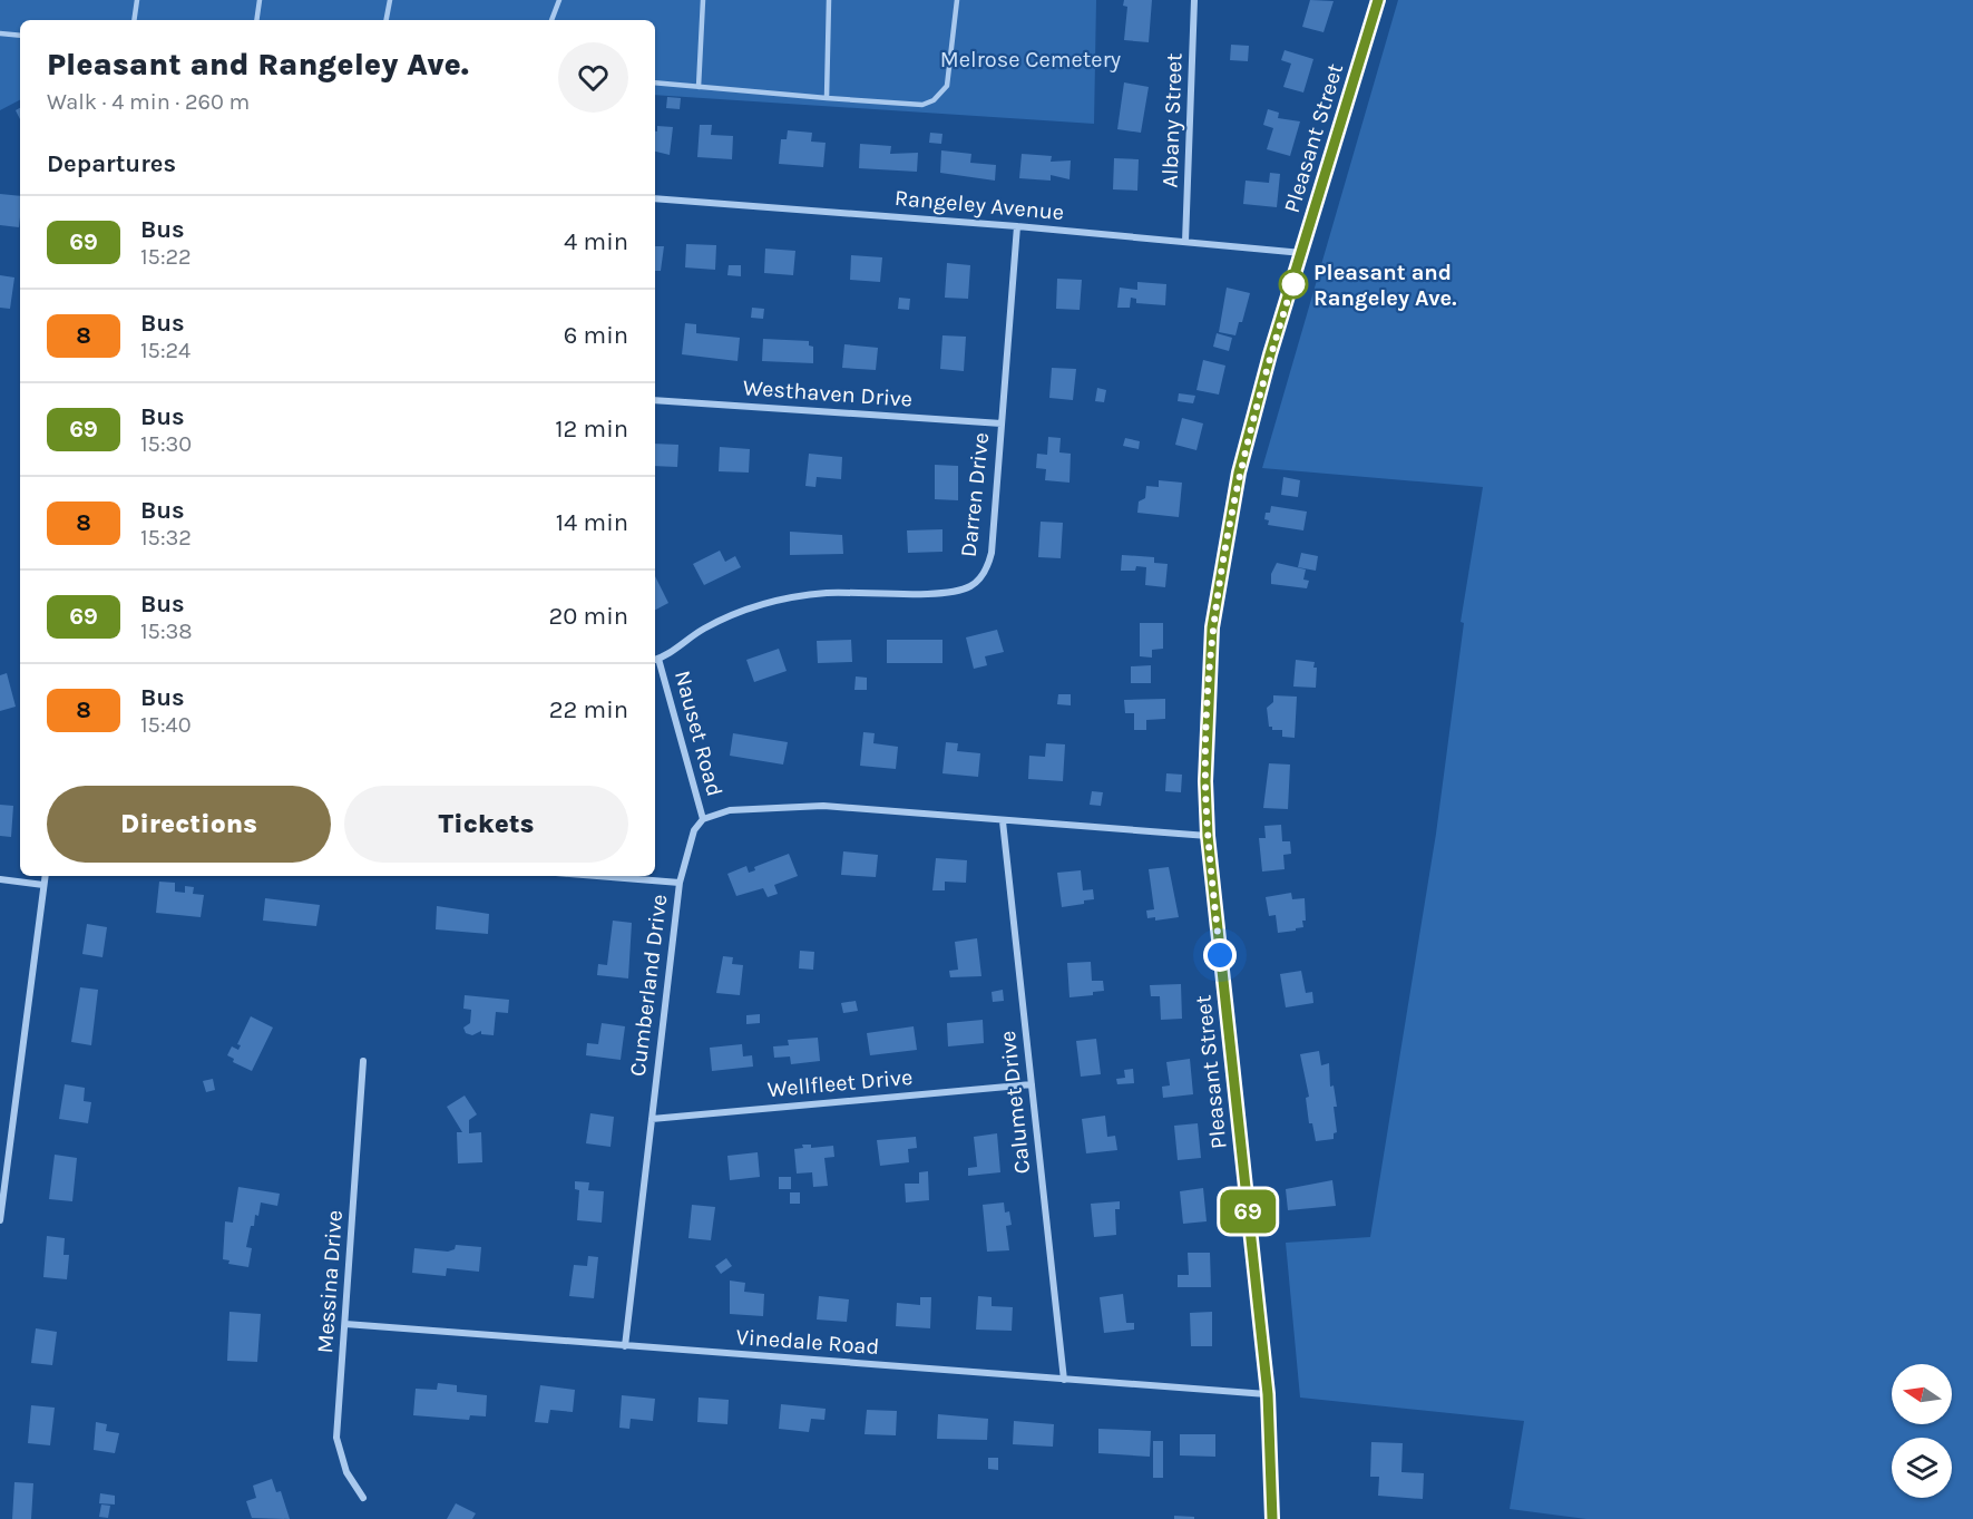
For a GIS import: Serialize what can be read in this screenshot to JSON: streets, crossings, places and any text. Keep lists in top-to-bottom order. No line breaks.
{"streets":{"main road":["Pleasant Street"],"street":["Albany Street","Rangeley Avenue","Westhaven Drive","Darren Drive","Nauset Road","Cumberland Drive","Wellfleet Drive","Calumet Drive","Messina Drive","Vinedale Road"]},"crossings":[["Albany Street","Rangeley Avenue"],["Pleasant Street","Rangeley Avenue"],["Pleasant Street","Vinedale Road"],["Rangeley Avenue","Darren Drive"],["Westhaven Drive","Darren Drive"],["Darren Drive","Nauset Road"],["Nauset Road","Cumberland Drive"],["Cumberland Drive","Wellfleet Drive"],["Cumberland Drive","Vinedale Road"],["Wellfleet Drive","Calumet Drive"],["Calumet Drive","Vinedale Road"],["Messina Drive","Vinedale Road"]],"parks":["Melrose Cemetery"],"places":["Pleasant and Rangeley Ave."],"lines":["bus line 69"],"north":"left","page":{"on_map":"69","heading":[["Pleasant and Rangeley Ave.","Walk · 4 min · 260 m"],"Departures"],"list":[{"mark":"69","name":"Bus","note":"15:22","value":"4 min"},{"mark":"8","name":"Bus","note":"15:24","value":"6 min"},{"mark":"69","name":"Bus","note":"15:30","value":"12 min"},{"mark":"8","name":"Bus","note":"15:32","value":"14 min"},{"mark":"69","name":"Bus","note":"15:38","value":"20 min"},{"mark":"8","name":"Bus","note":"15:40","value":"22 min"}],"buttons":["Directions","Tickets"]}}
